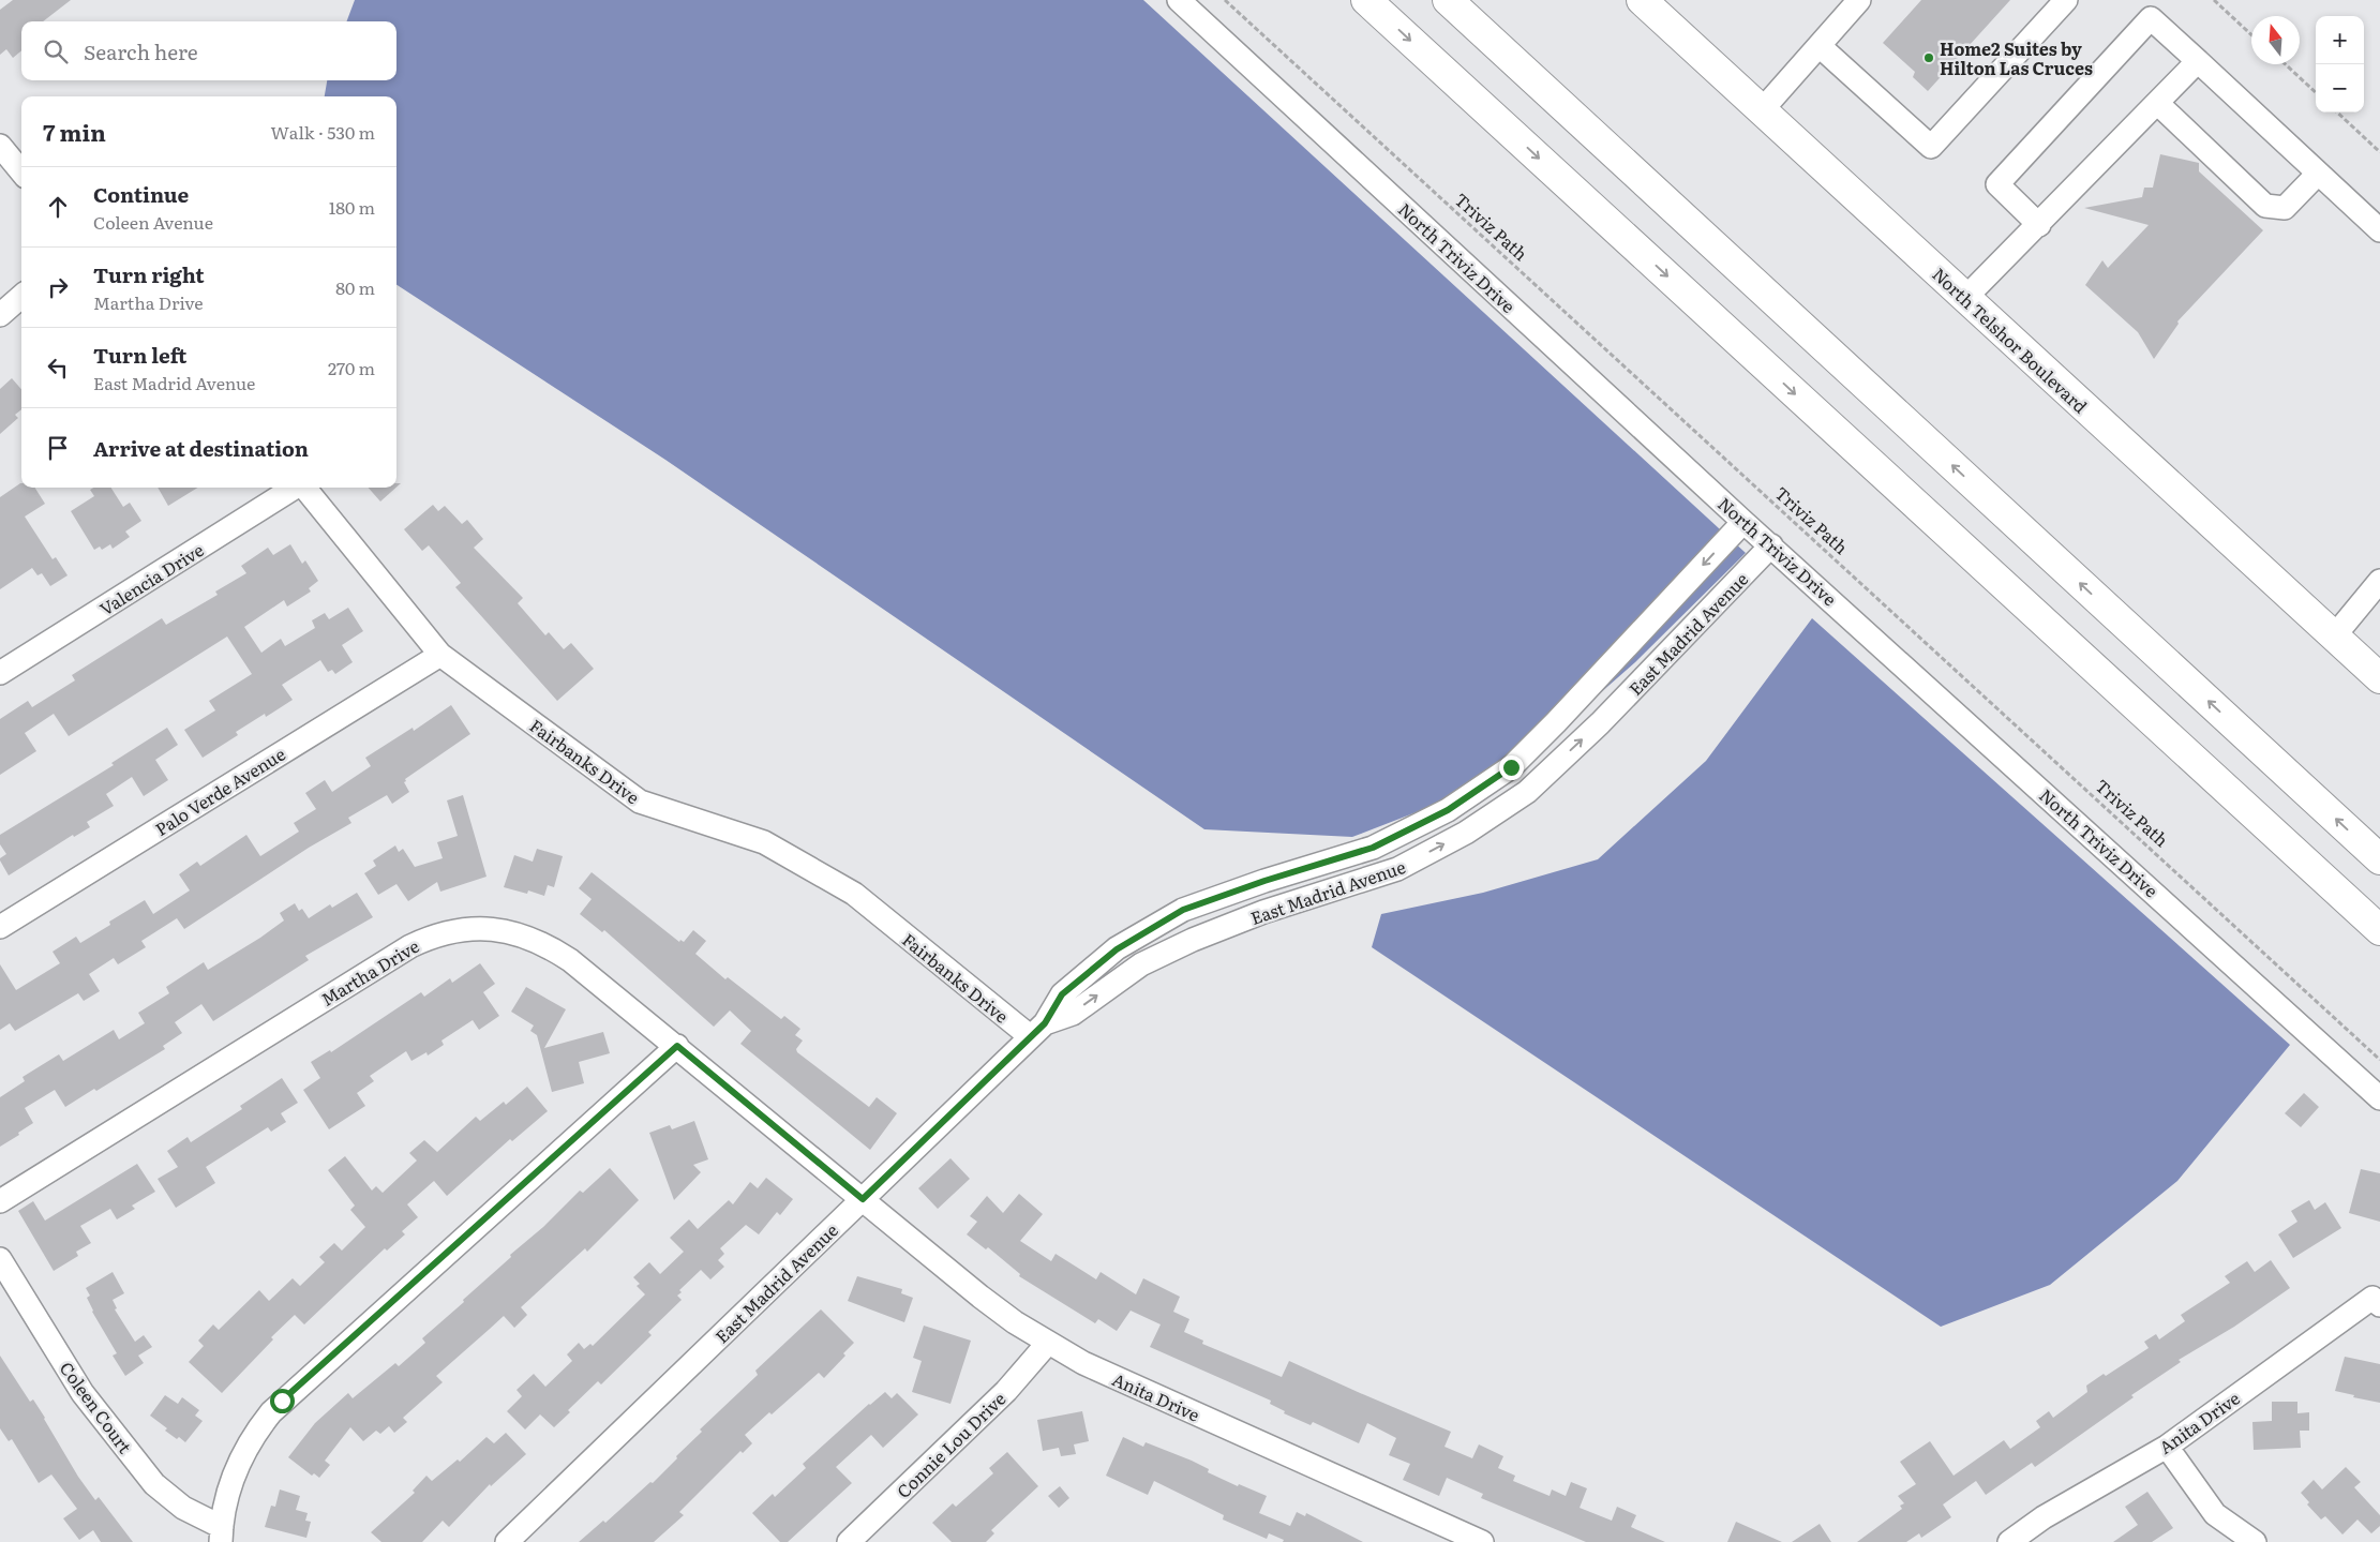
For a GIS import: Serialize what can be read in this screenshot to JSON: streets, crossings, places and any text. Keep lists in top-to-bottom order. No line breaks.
{"streets":{"main road":["North Telshor Boulevard"],"street":["North Triviz Drive","Valencia Drive","East Madrid Avenue","Fairbanks Drive","Palo Verde Avenue","Martha Drive","Anita Drive","Coleen Court","Connie Lou Drive"],"path":["Triviz Path"]},"crossings":[["North Triviz Drive","East Madrid Avenue"],["East Madrid Avenue","Fairbanks Drive"],["East Madrid Avenue","Martha Drive"],["East Madrid Avenue","Anita Drive"],["Fairbanks Drive","Palo Verde Avenue"],["Martha Drive","Anita Drive"],["Anita Drive","Connie Lou Drive"]],"places":["Home2 Suites by Hilton Las Cruces"],"north":"top","page":{"map_buttons":["+","−"],"search":"Search here","heading":["7 min","Walk · 530 m"],"list":[["Continue","Coleen Avenue","180 m"],["Turn right","Martha Drive","80 m"],["Turn left","East Madrid Avenue","270 m"],"Arrive at destination"]}}
